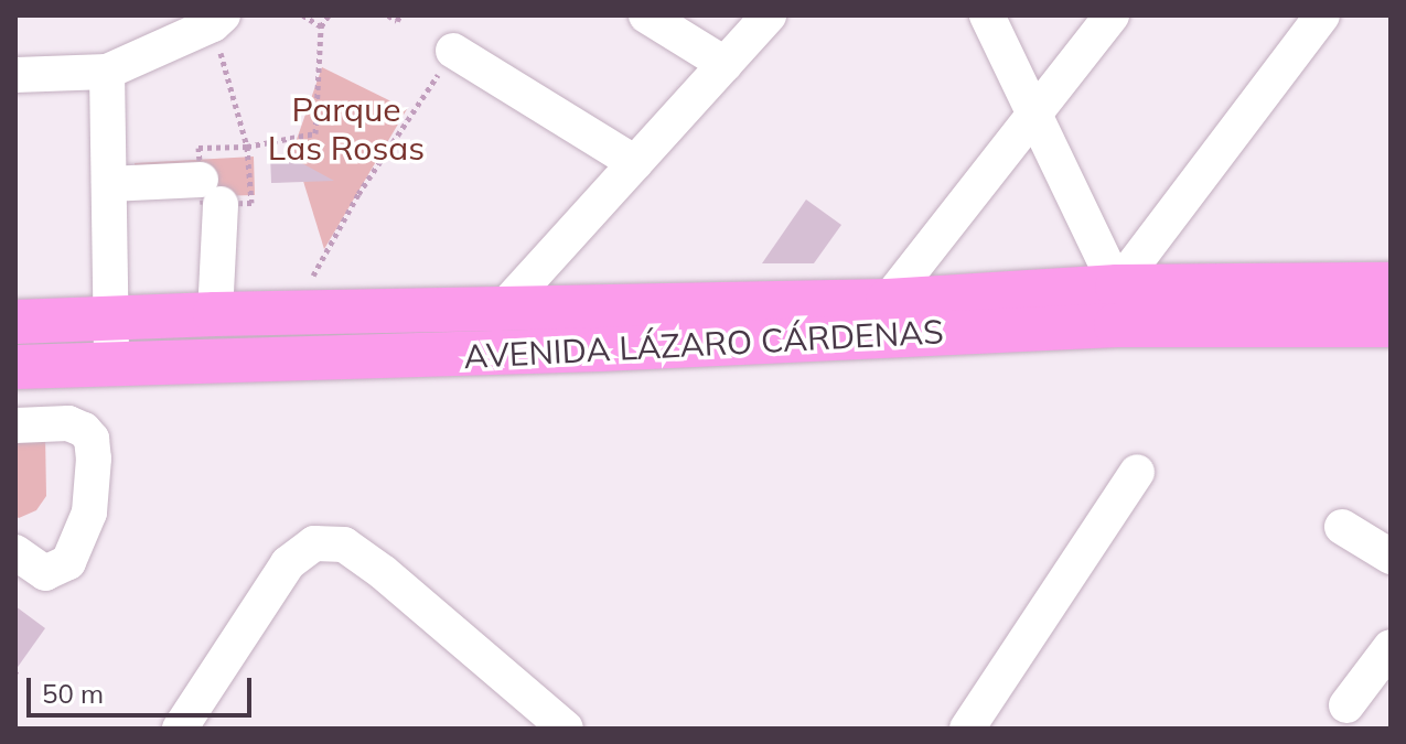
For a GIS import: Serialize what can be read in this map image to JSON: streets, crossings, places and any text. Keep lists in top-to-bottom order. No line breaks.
{"streets":{"main road":["AVENIDA LÁZARO CÁRDENAS"]},"parks":["Parque Las Rosas"],"scale_bar":"50 m"}
